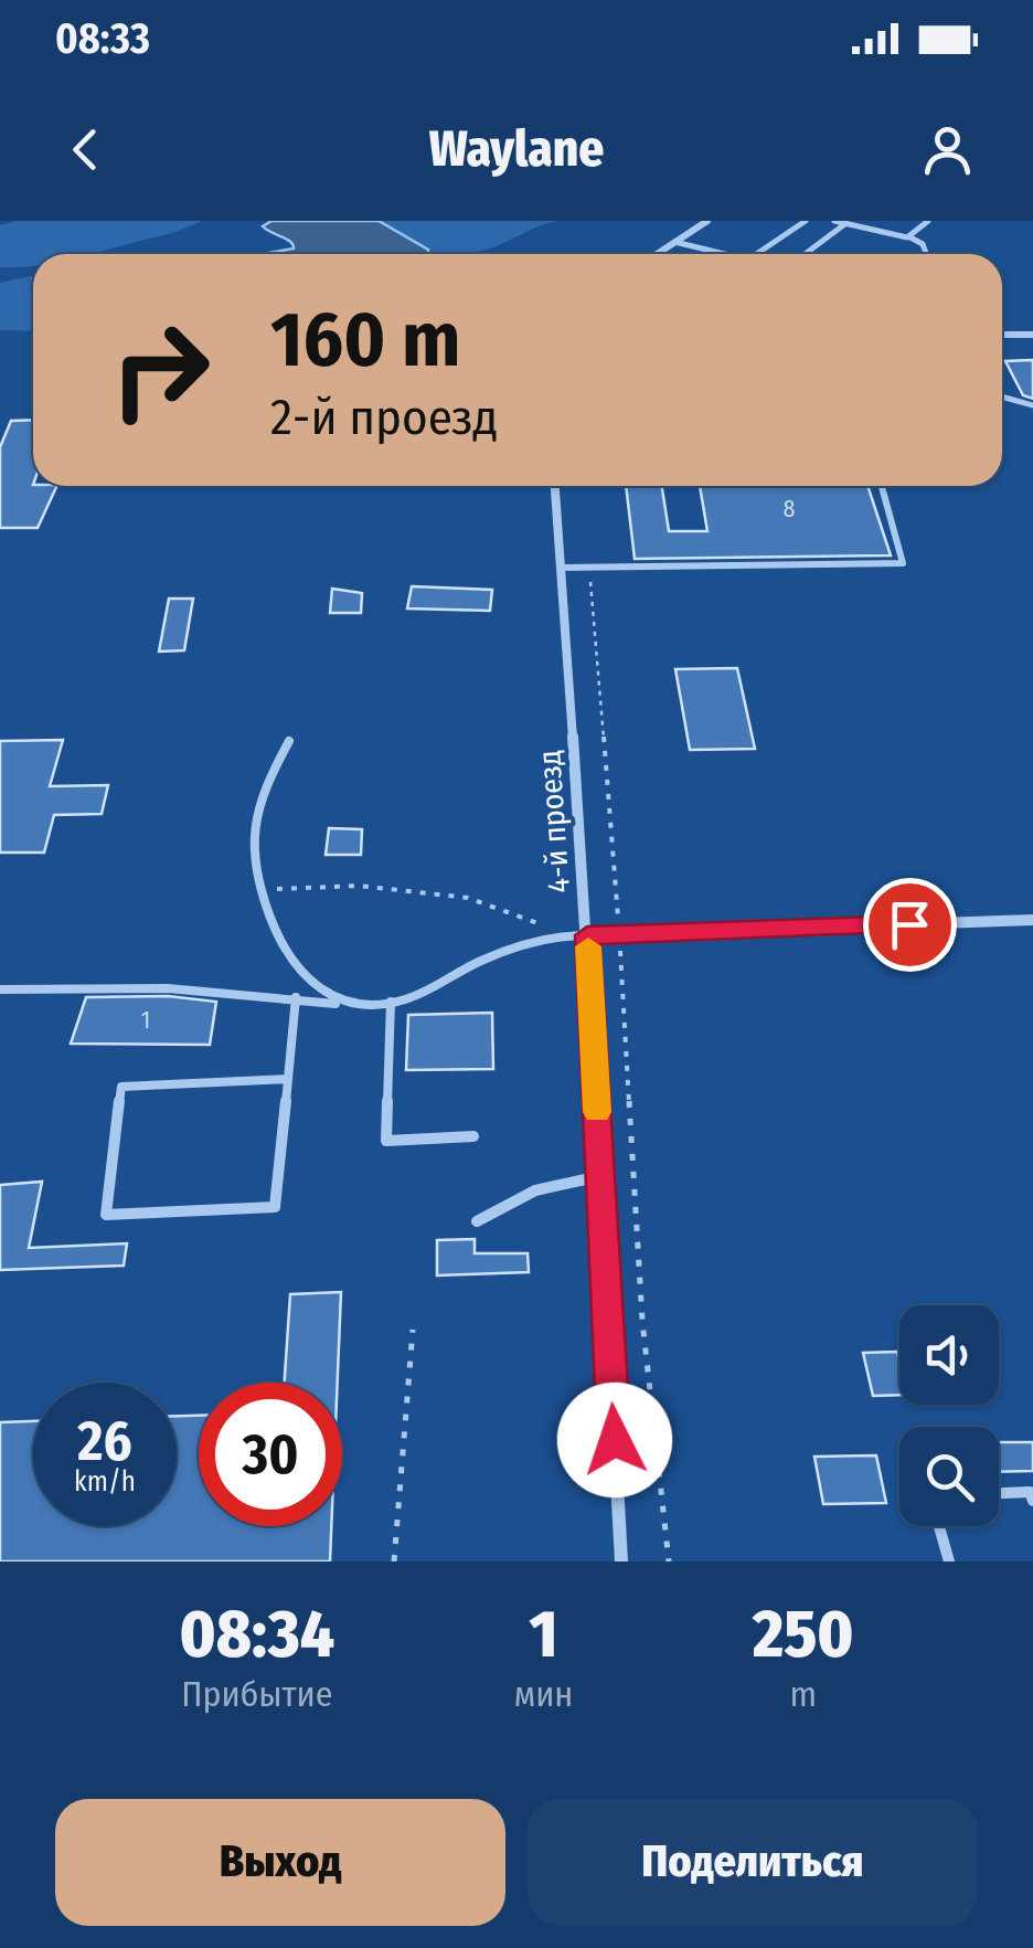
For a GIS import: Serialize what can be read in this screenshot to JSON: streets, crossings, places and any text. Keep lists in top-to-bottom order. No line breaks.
{"streets":{"street":["4-й проезд"]},"house_numbers":["8","1"],"page":{"status":"08:33","header":"Waylane","turn":["160 m","2-й проезд"],"speed":"26 km/h","limit":"30","eta":["08:34","Прибытие","1","мин","250","m"],"buttons":["Выход","Поделиться"]}}
